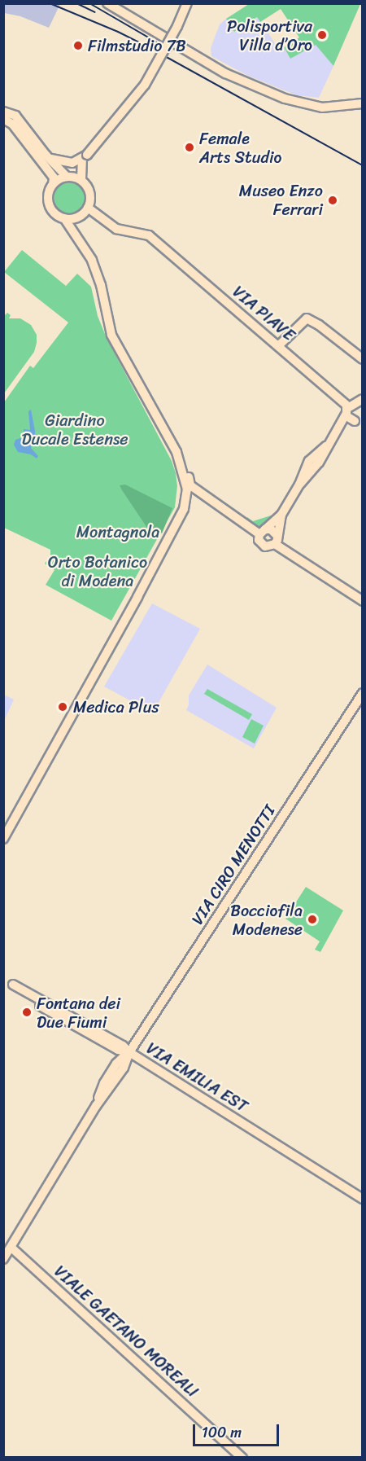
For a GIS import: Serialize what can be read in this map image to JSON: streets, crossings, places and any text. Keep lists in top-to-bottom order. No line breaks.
{"streets":{"street":["VIA PIAVE","VIA CIRO MENOTTI","VIA EMILIA EST","VIALE GAETANO MOREALI"]},"crossings":[["VIA CIRO MENOTTI","VIA EMILIA EST"],["VIA CIRO MENOTTI","VIALE GAETANO MOREALI"]],"parks":["Giardino Ducale Estense","Montagnola","Orto Botanico di Modena"],"places":["Polisportiva Villa d’Oro","Filmstudio 7B","Female Arts Studio","Museo Enzo Ferrari","Medica Plus","Bocciofila Modenese","Fontana dei Due Fiumi"],"scale_bar":"100 m"}
